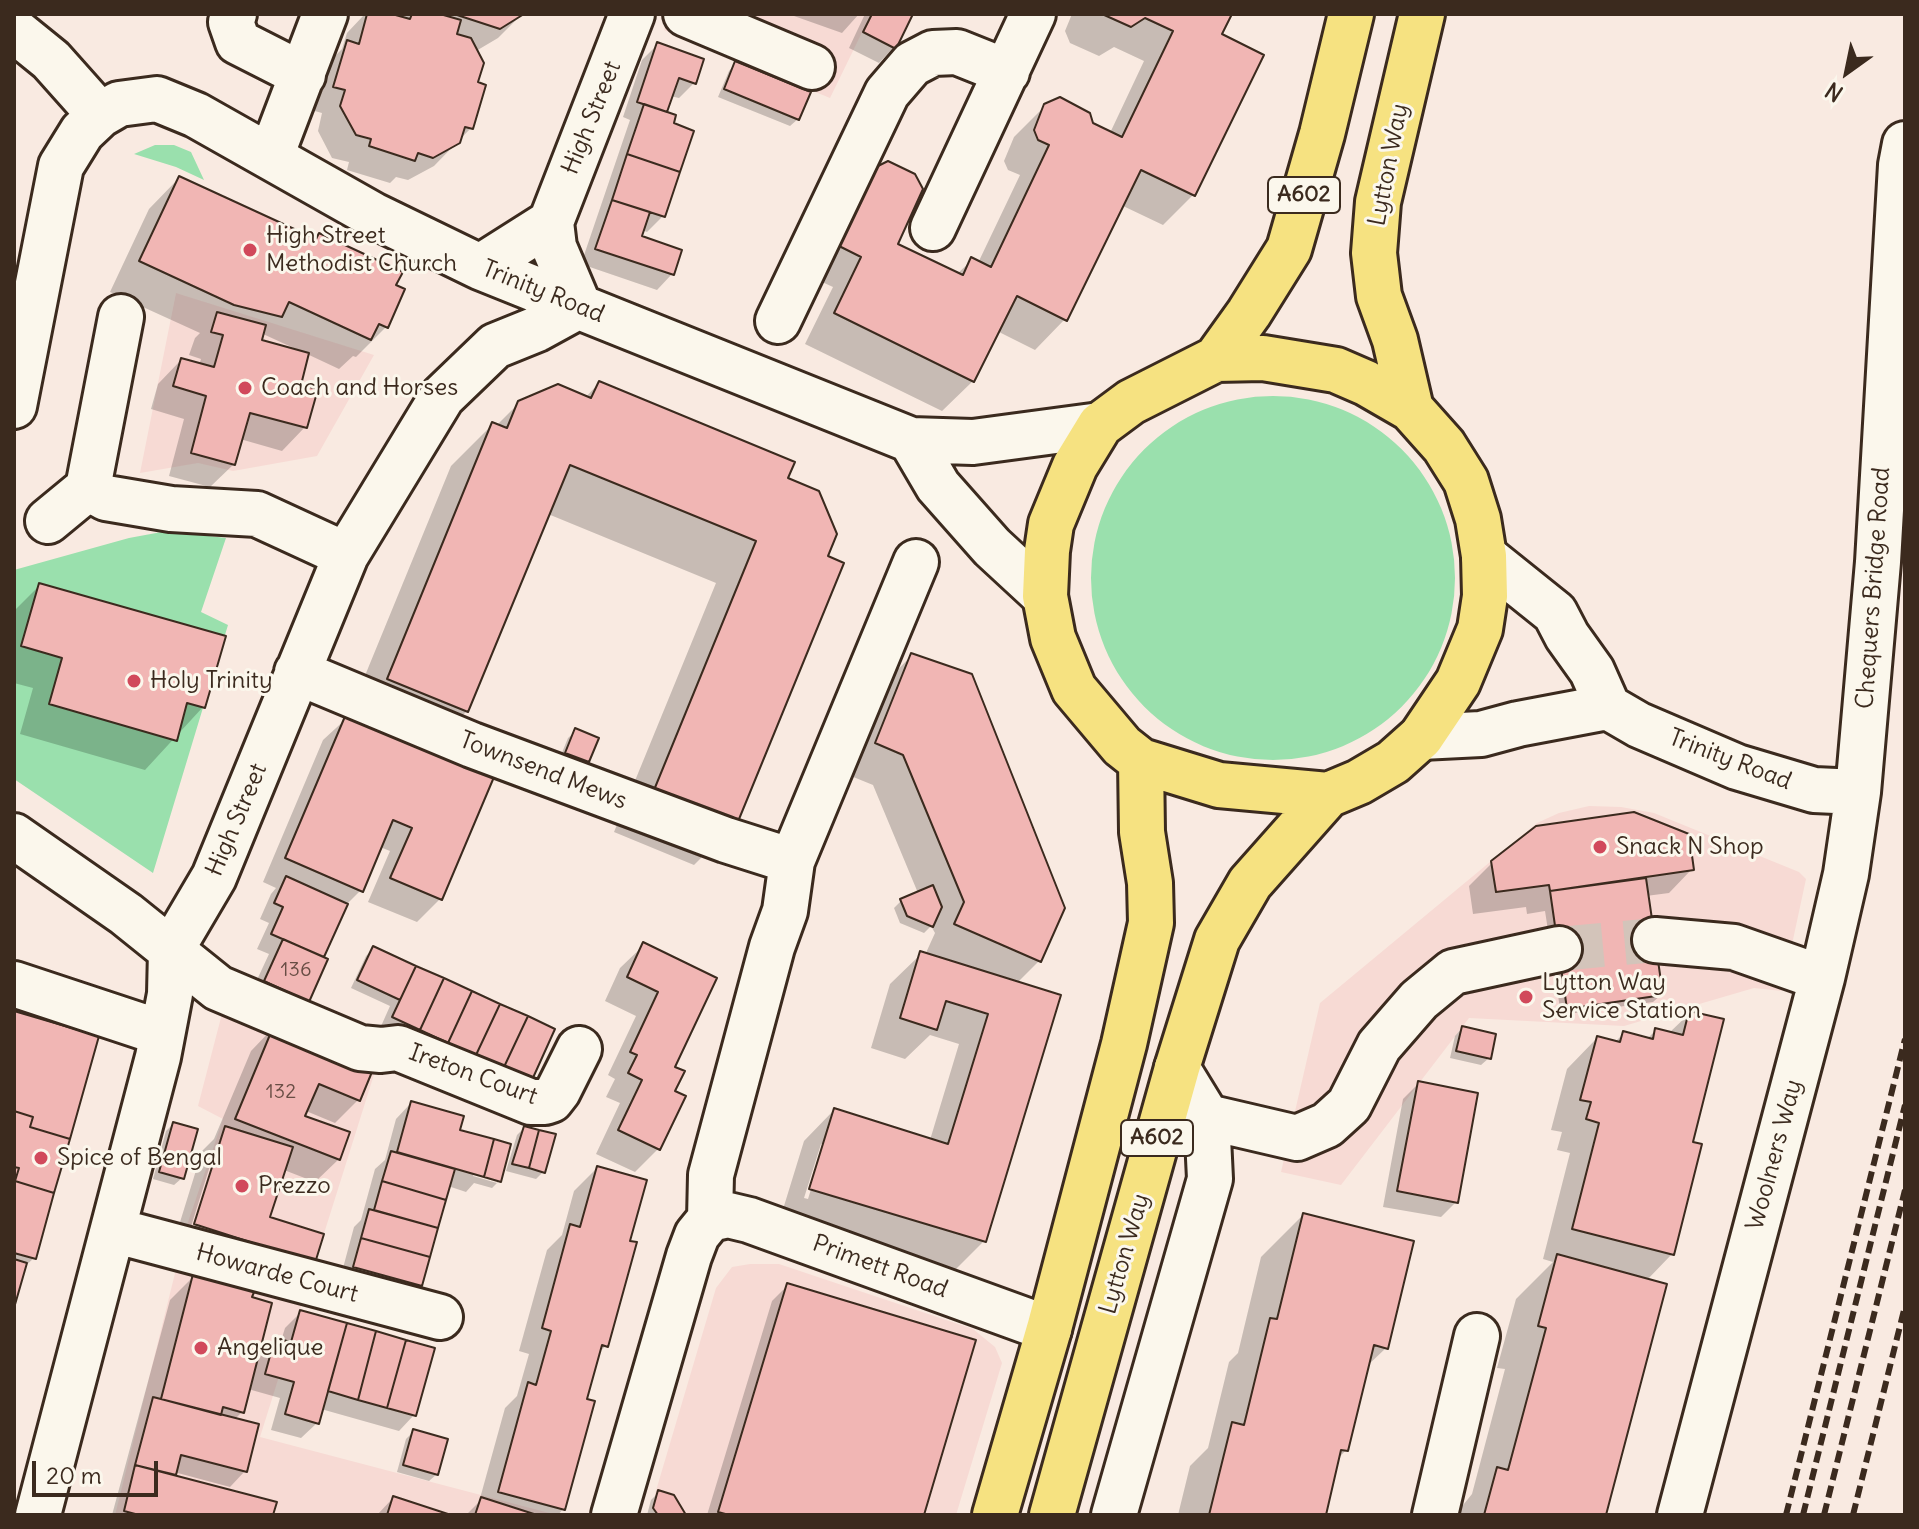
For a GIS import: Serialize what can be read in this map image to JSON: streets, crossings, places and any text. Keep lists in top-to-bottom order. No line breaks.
{"streets":{"main road":["Lytton Way","A602"],"street":["High Street","Trinity Road","Chequers Bridge Road","Townsend Mews","Ireton Court","Woolners Way","Primett Road","Howarde Court"]},"crossings":[["High Street","Trinity Road"],["High Street","Townsend Mews"],["High Street","Ireton Court"],["High Street","Howarde Court"],["Lytton Way","A602"],["Lytton Way","Trinity Road"],["A602","Primett Road"],["Trinity Road","Chequers Bridge Road"],["Trinity Road","Woolners Way"],["Chequers Bridge Road","Woolners Way"]],"places":["High Street Methodist Church","Coach and Horses","Holy Trinity","Snack N Shop","Lytton Way Service Station","Spice of Bengal","Prezzo","Angelique"],"house_numbers":["136","132"],"scale_bar":"20 m","north":"bottom left"}
